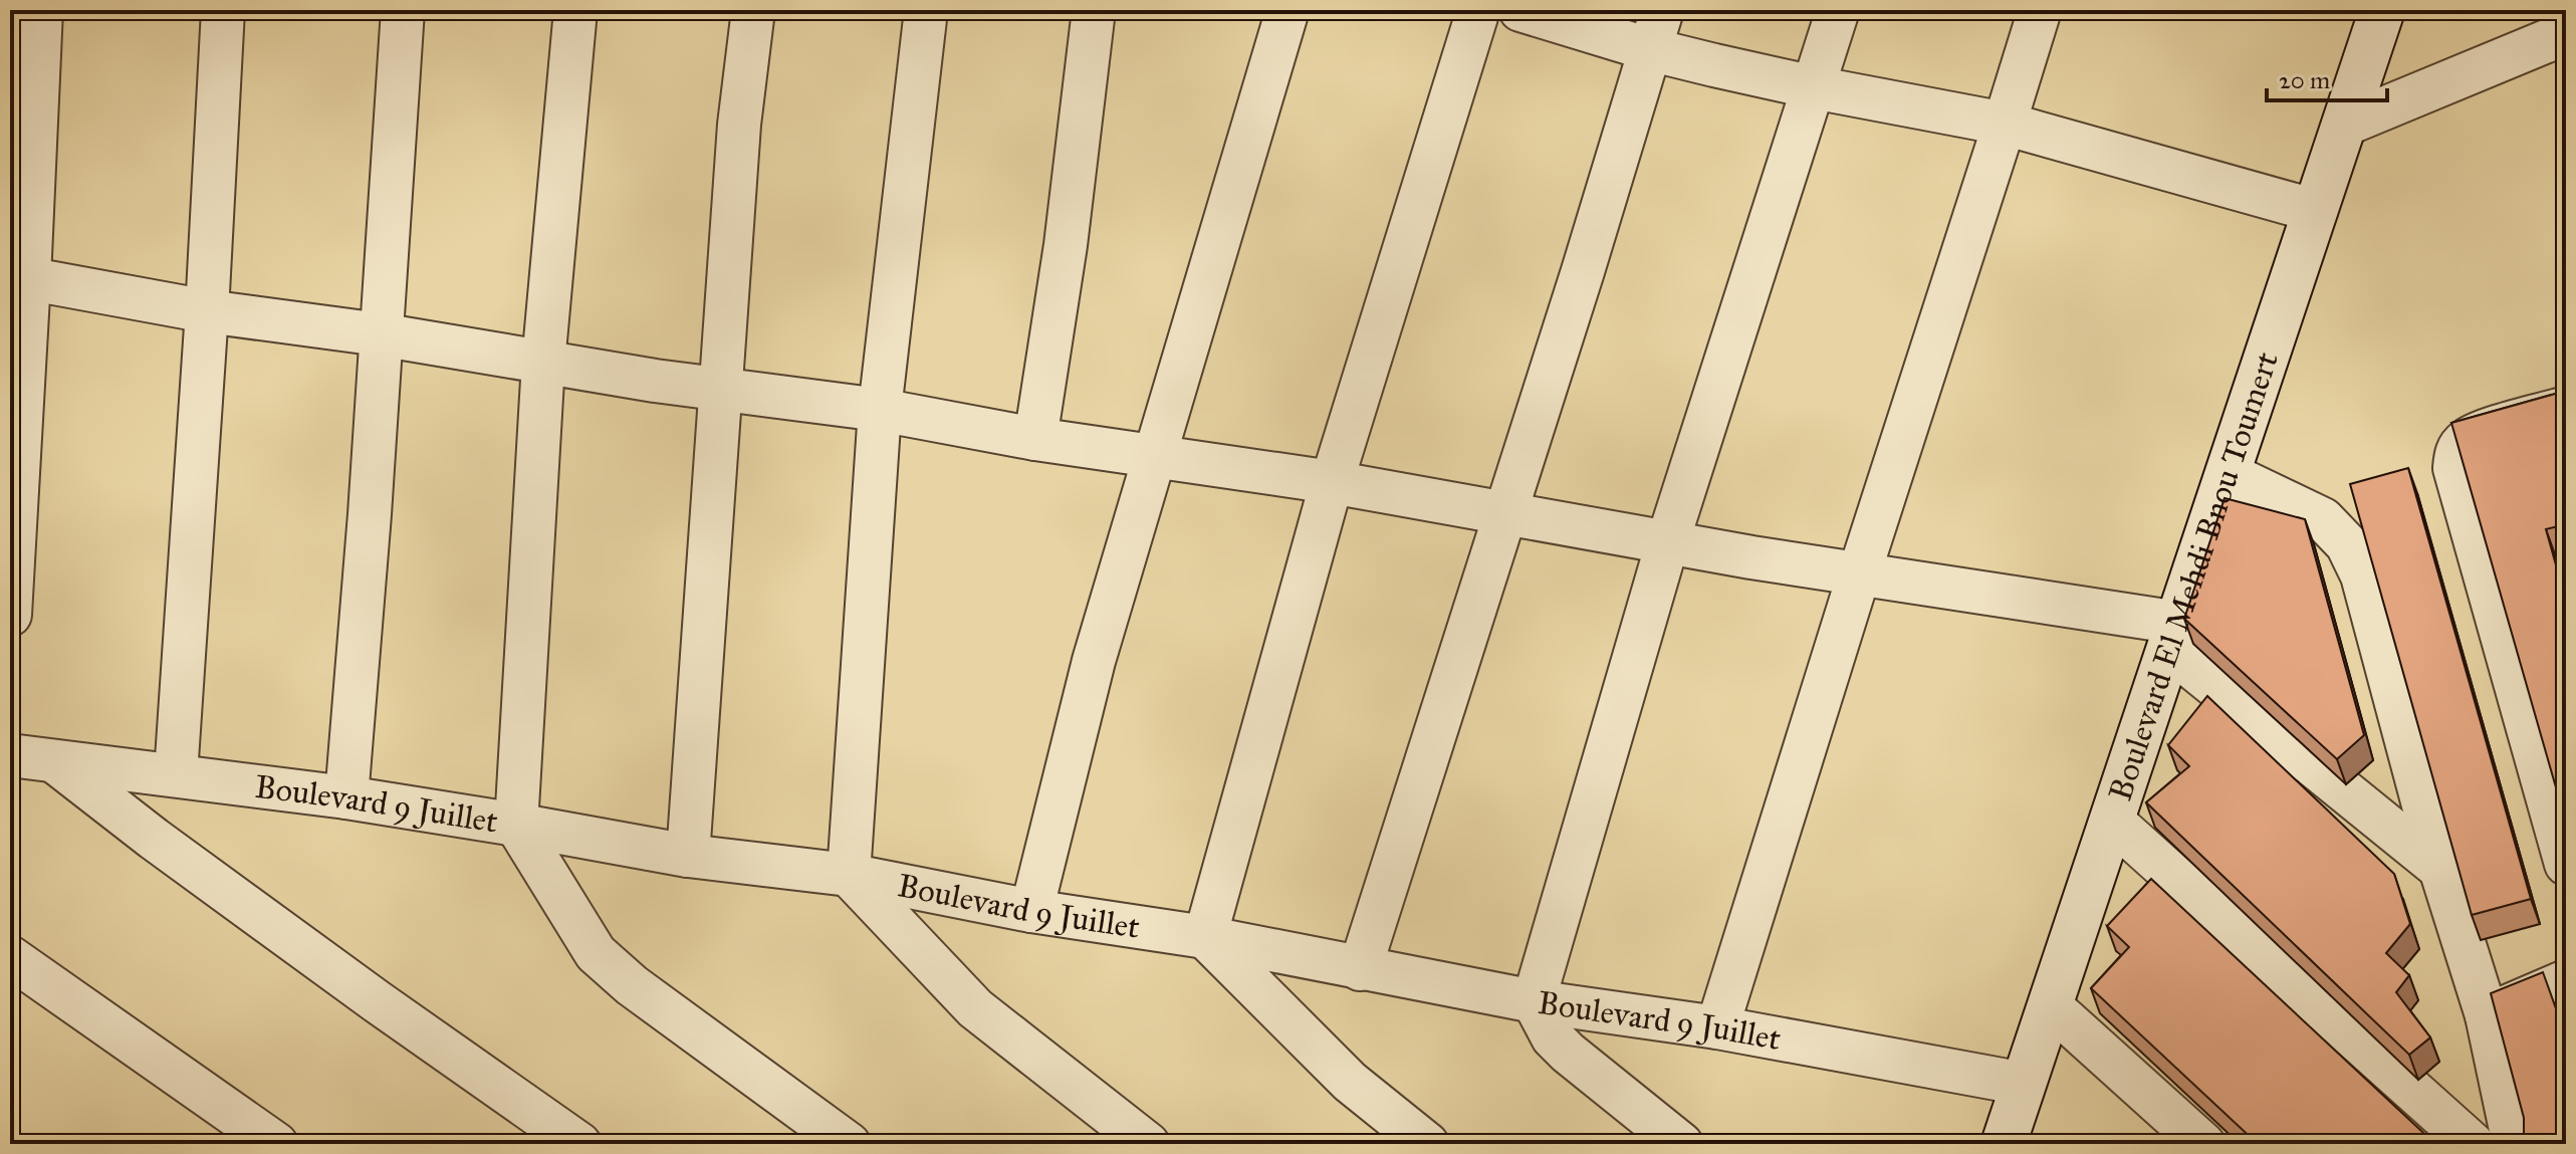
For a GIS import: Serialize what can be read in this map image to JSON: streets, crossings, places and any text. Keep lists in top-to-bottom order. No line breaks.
{"streets":{"main road":["Boulevard El Mehdi Bnou Toumert"],"street":["Boulevard 9 Juillet"]},"crossings":[["Boulevard El Mehdi Bnou Toumert","Boulevard 9 Juillet"]],"scale_bar":"20 m"}
